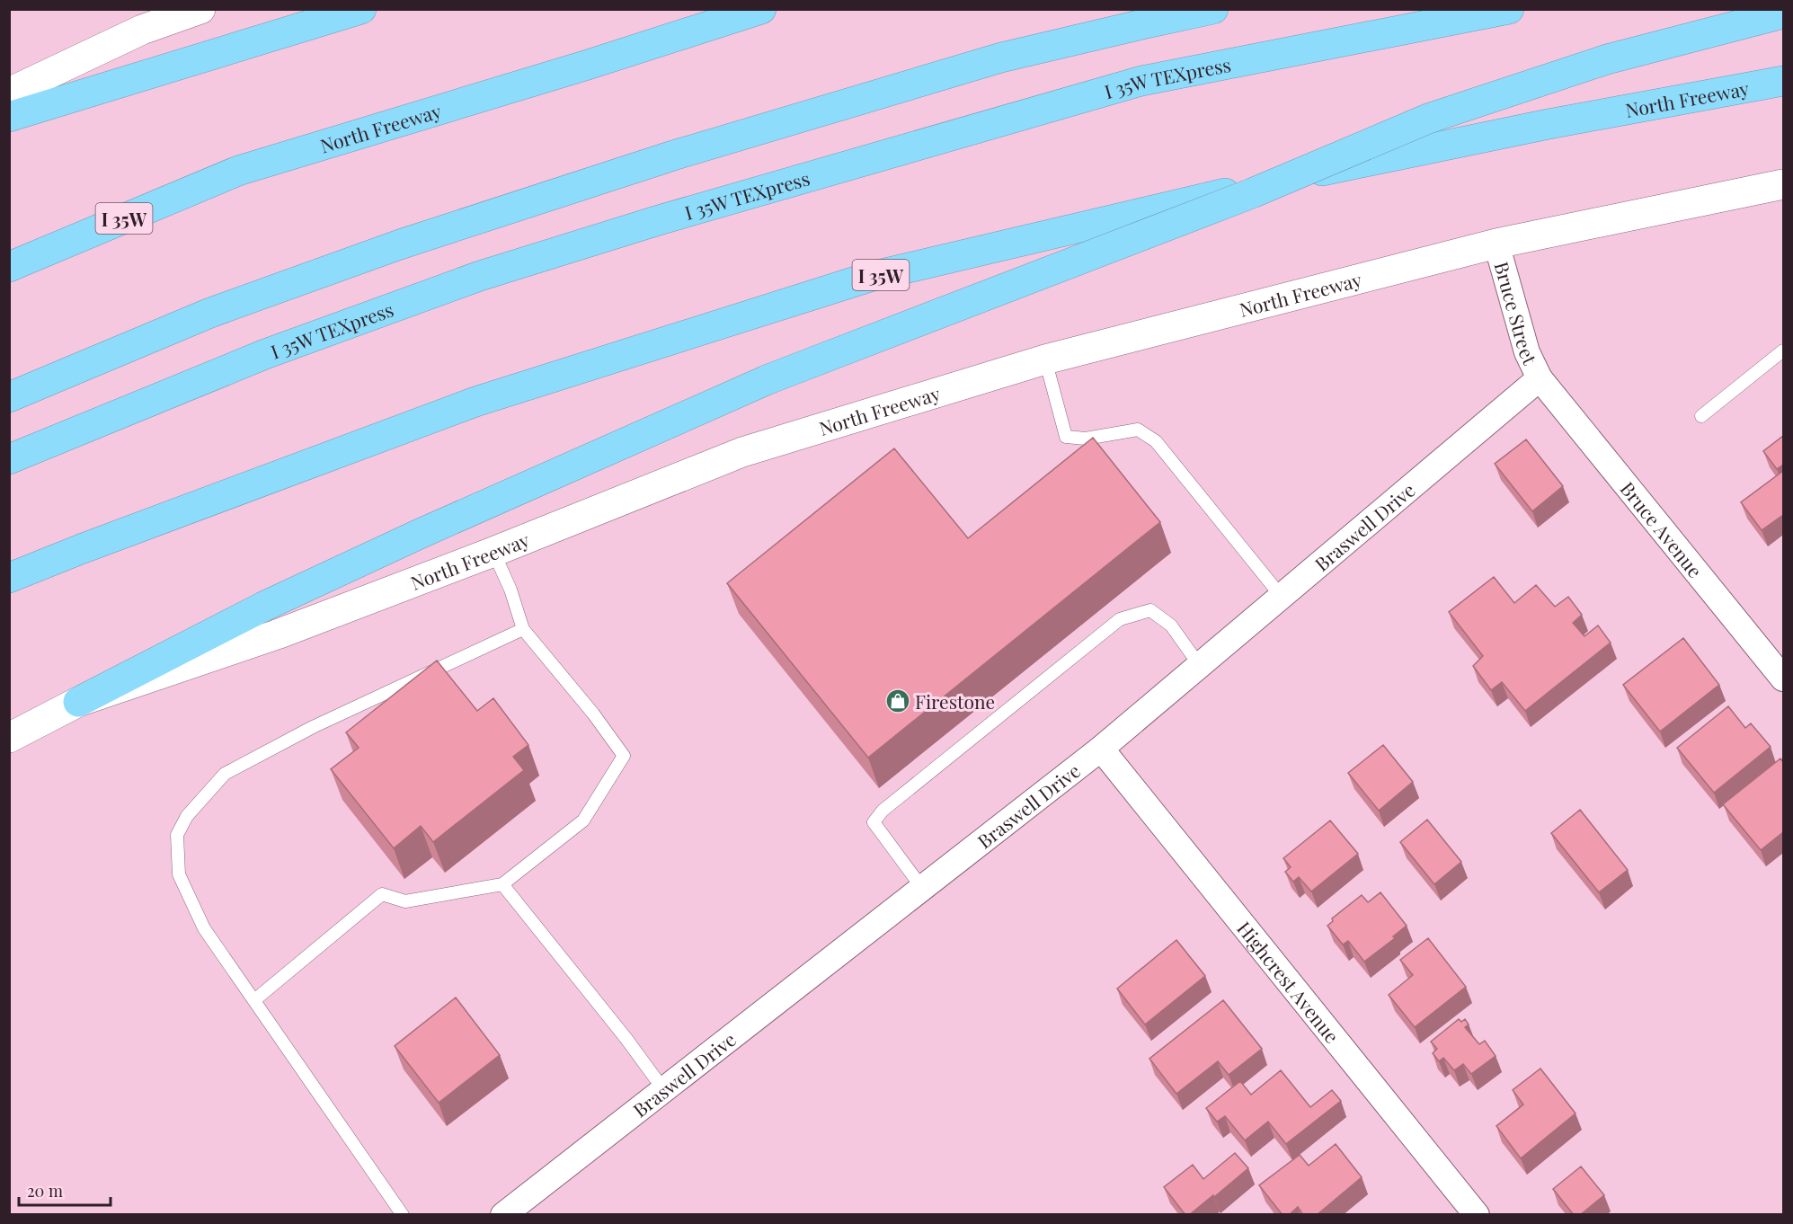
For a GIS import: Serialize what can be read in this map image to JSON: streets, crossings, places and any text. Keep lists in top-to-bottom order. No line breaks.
{"streets":{"highway":["I 35W TEXpress","North Freeway","I 35W"],"street":["Bruce Street","Braswell Drive","Bruce Avenue","Highcrest Avenue"]},"crossings":[["North Freeway","Bruce Street"],["Bruce Street","Braswell Drive"],["Bruce Street","Bruce Avenue"],["Braswell Drive","Bruce Avenue"],["Braswell Drive","Highcrest Avenue"]],"places":{"shop":["Firestone"]},"scale_bar":"20 m"}
